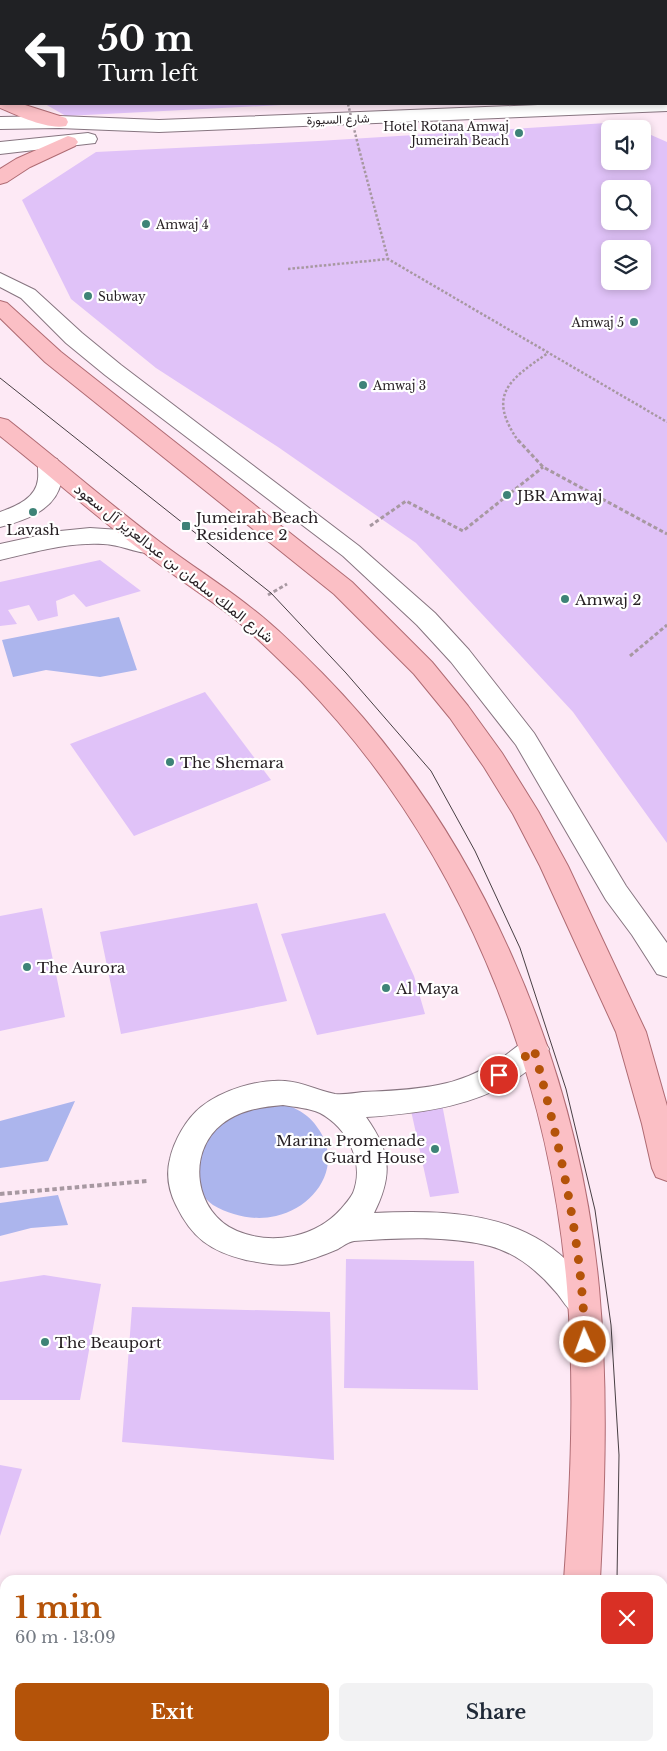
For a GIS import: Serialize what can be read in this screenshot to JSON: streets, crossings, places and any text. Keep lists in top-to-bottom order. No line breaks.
{"streets":{"main road":["شارع الملك سلمان بن عبدالعزيز آل سعود"],"street":["شارع السيورة"]},"places":{"other":["Hotel Rotana Amwaj Jumeirah Beach","Amwaj 4","Subway","Amwaj 5","Amwaj 3","JBR Amwaj","Lavash","Amwaj 2","The Shemara","The Aurora","Al Maya","Marina Promenade Guard House","The Beauport"],"transit":["Jumeirah Beach Residence 2"]},"page":{"turn":["50 m","Turn left"],"heading":["1 min","60 m · 13:09"],"buttons":["Exit","Share"]}}
